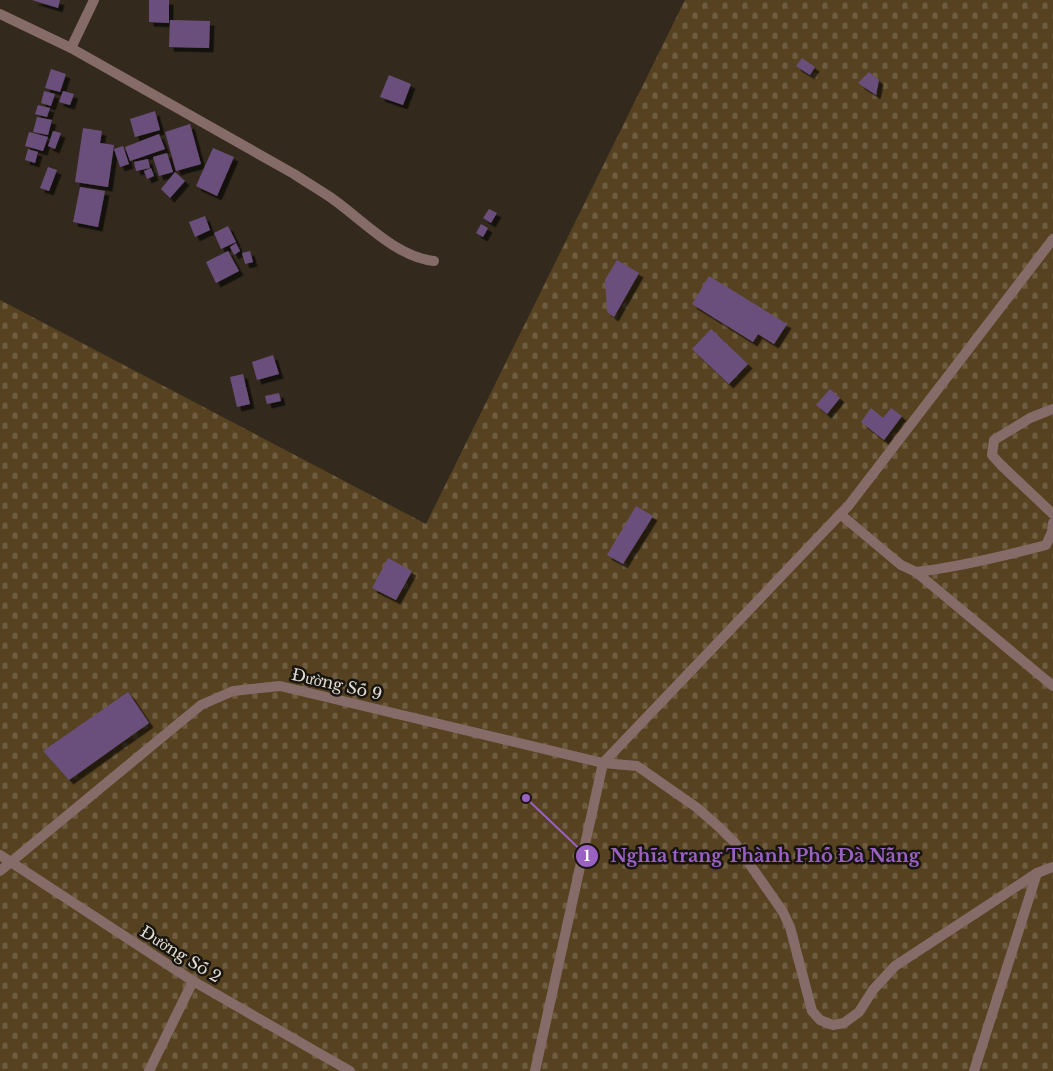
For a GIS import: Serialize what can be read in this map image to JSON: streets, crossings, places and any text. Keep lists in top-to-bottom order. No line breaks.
{"streets":{"street":["Đường Số 9","Đường Số 2"]},"crossings":[["Đường Số 9","Đường Số 2"]],"places":["Nghĩa trang Thành Phố Đà Nẵng"]}
